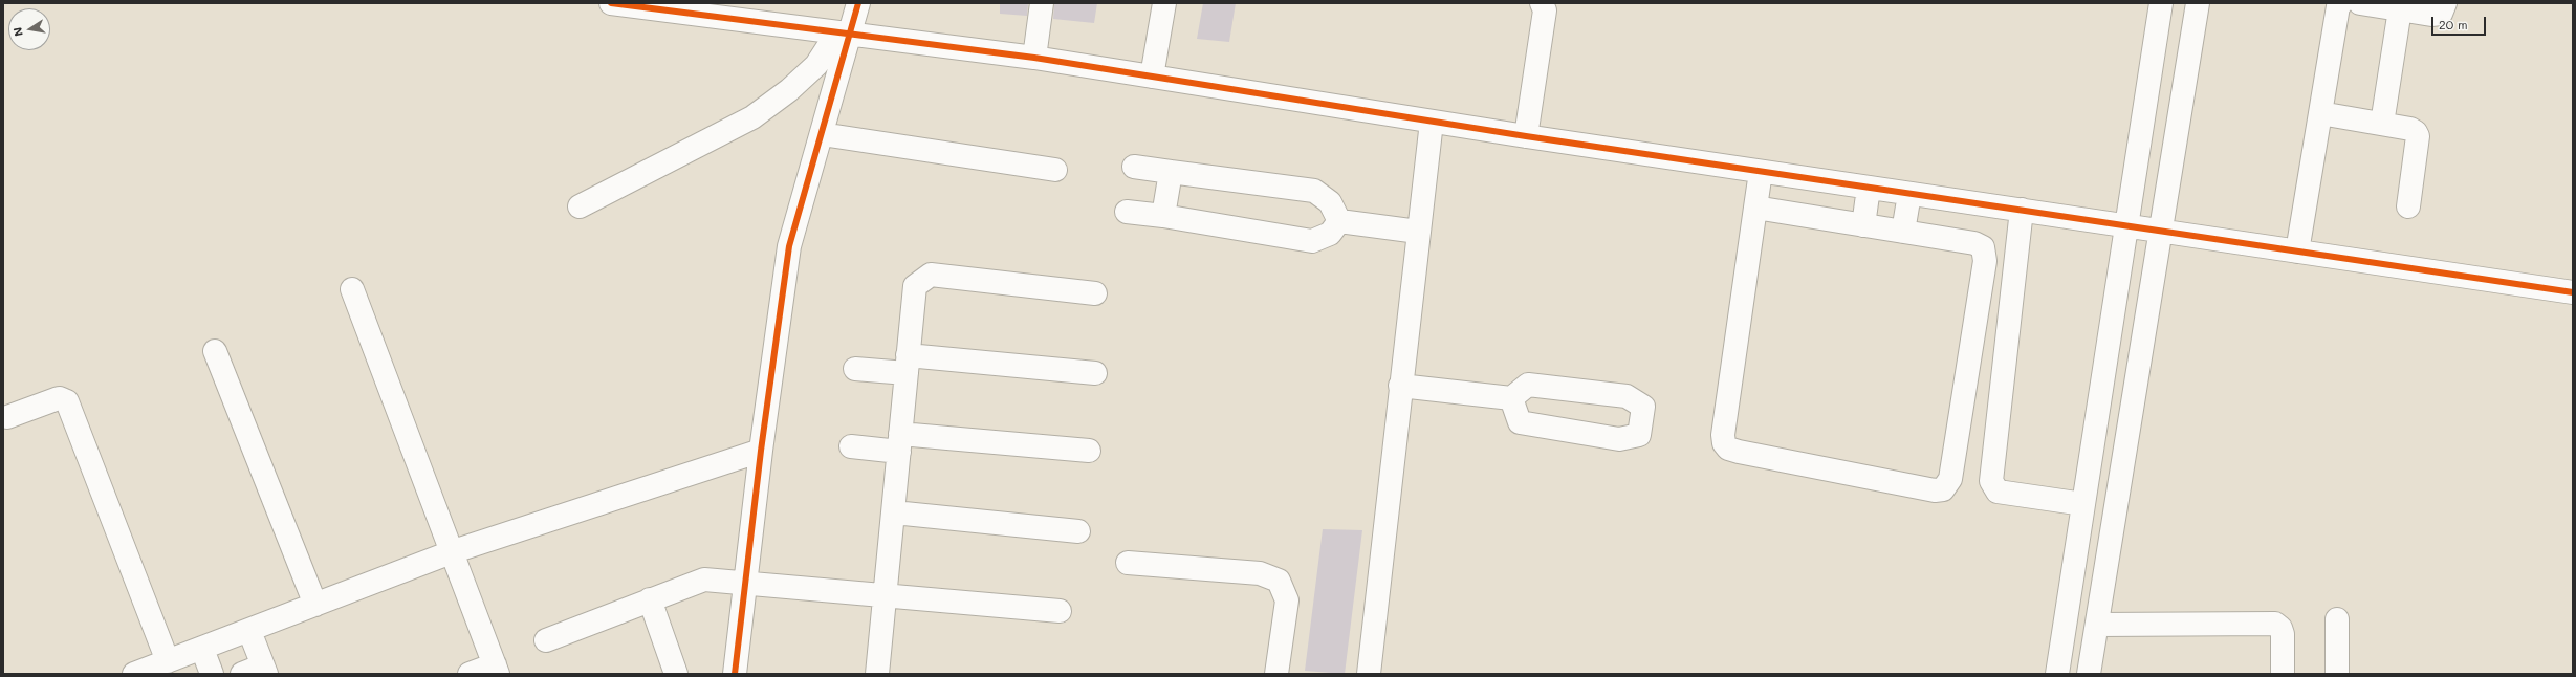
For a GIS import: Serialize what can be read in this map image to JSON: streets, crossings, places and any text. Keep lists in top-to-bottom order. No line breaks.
{"scale_bar":"20 m","north":"left"}
